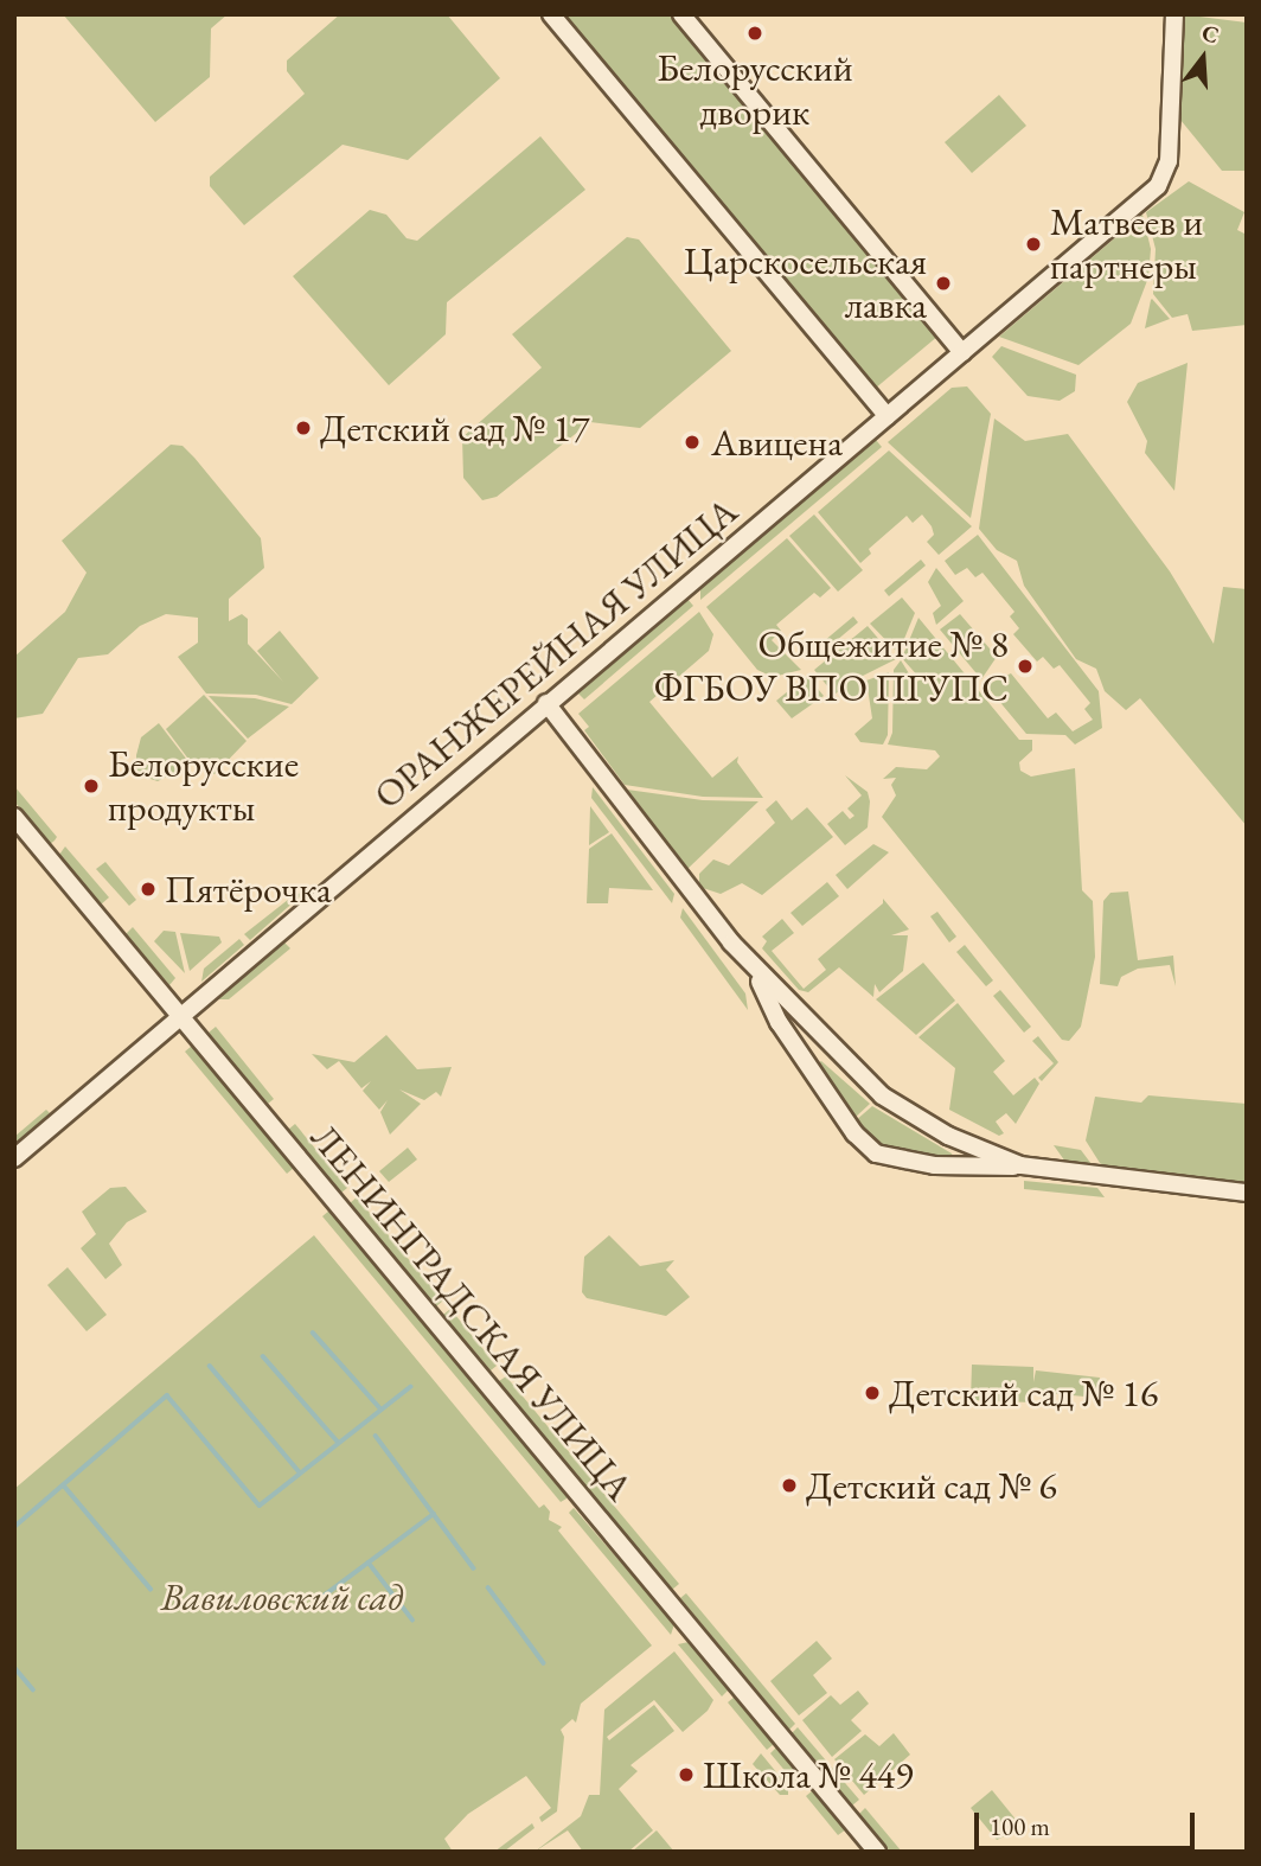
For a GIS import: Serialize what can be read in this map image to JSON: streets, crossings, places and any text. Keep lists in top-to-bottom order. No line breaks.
{"streets":{"street":["ОРАНЖЕРЕЙНАЯ УЛИЦА","ЛЕНИНГРАДСКАЯ УЛИЦА"]},"crossings":[["ОРАНЖЕРЕЙНАЯ УЛИЦА","ЛЕНИНГРАДСКАЯ УЛИЦА"]],"parks":["Вавиловский сад"],"places":["Белорусский дворик","Матвеев и партнеры","Царскосельская лавка","Детский сад № 17","Авицена","Общежитие № 8 ФГБОУ ВПО ПГУПС","Белорусские продукты","Пятёрочка","Детский сад № 16","Детский сад № 6","Школа № 449"],"scale_bar":"100 m","north":"top"}
